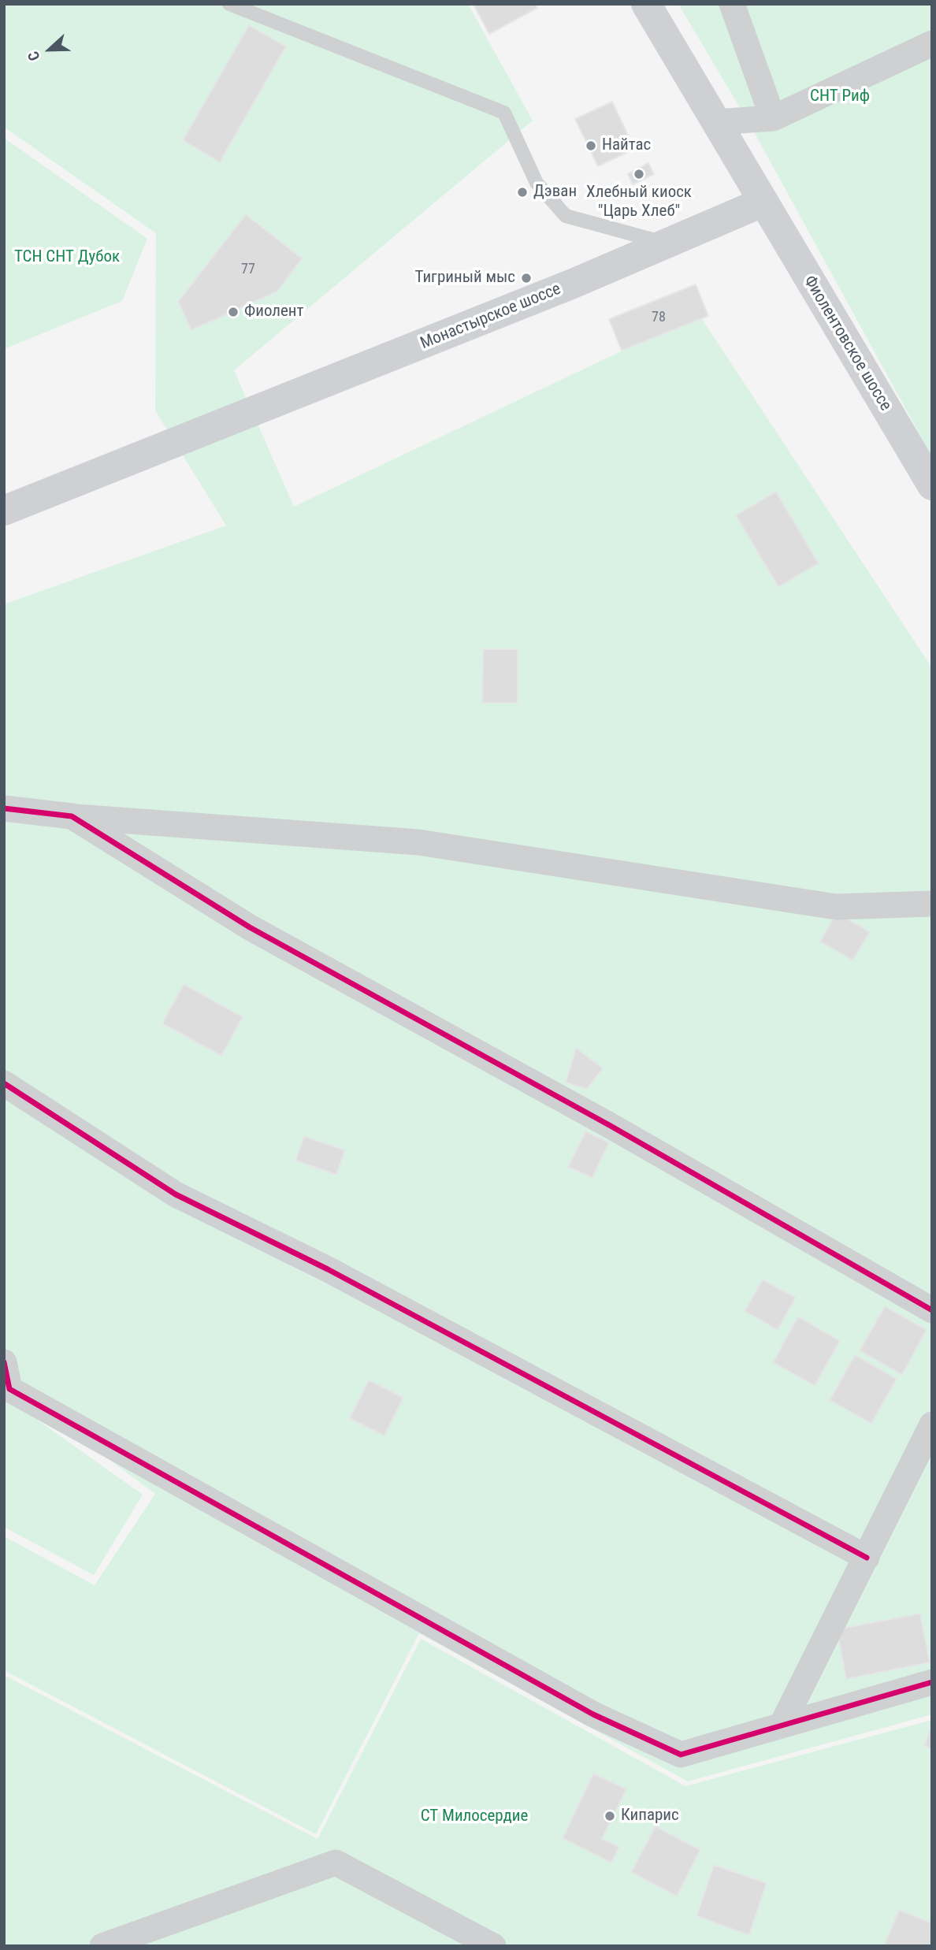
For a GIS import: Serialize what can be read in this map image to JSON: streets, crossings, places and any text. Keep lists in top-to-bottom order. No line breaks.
{"streets":{"main road":["Монастырское шоссе","Фиолентовское шоссе"]},"crossings":[["Монастырское шоссе","Фиолентовское шоссе"]],"parks":["СНТ Риф","ТСН СНТ Дубок","СТ Милосердие"],"places":["Найтас","Хлебный киоск \"Царь Хлеб\"","Дэван","Тигриный мыс","Фиолент","Кипарис"],"house_numbers":["77","78"],"north":"left"}
